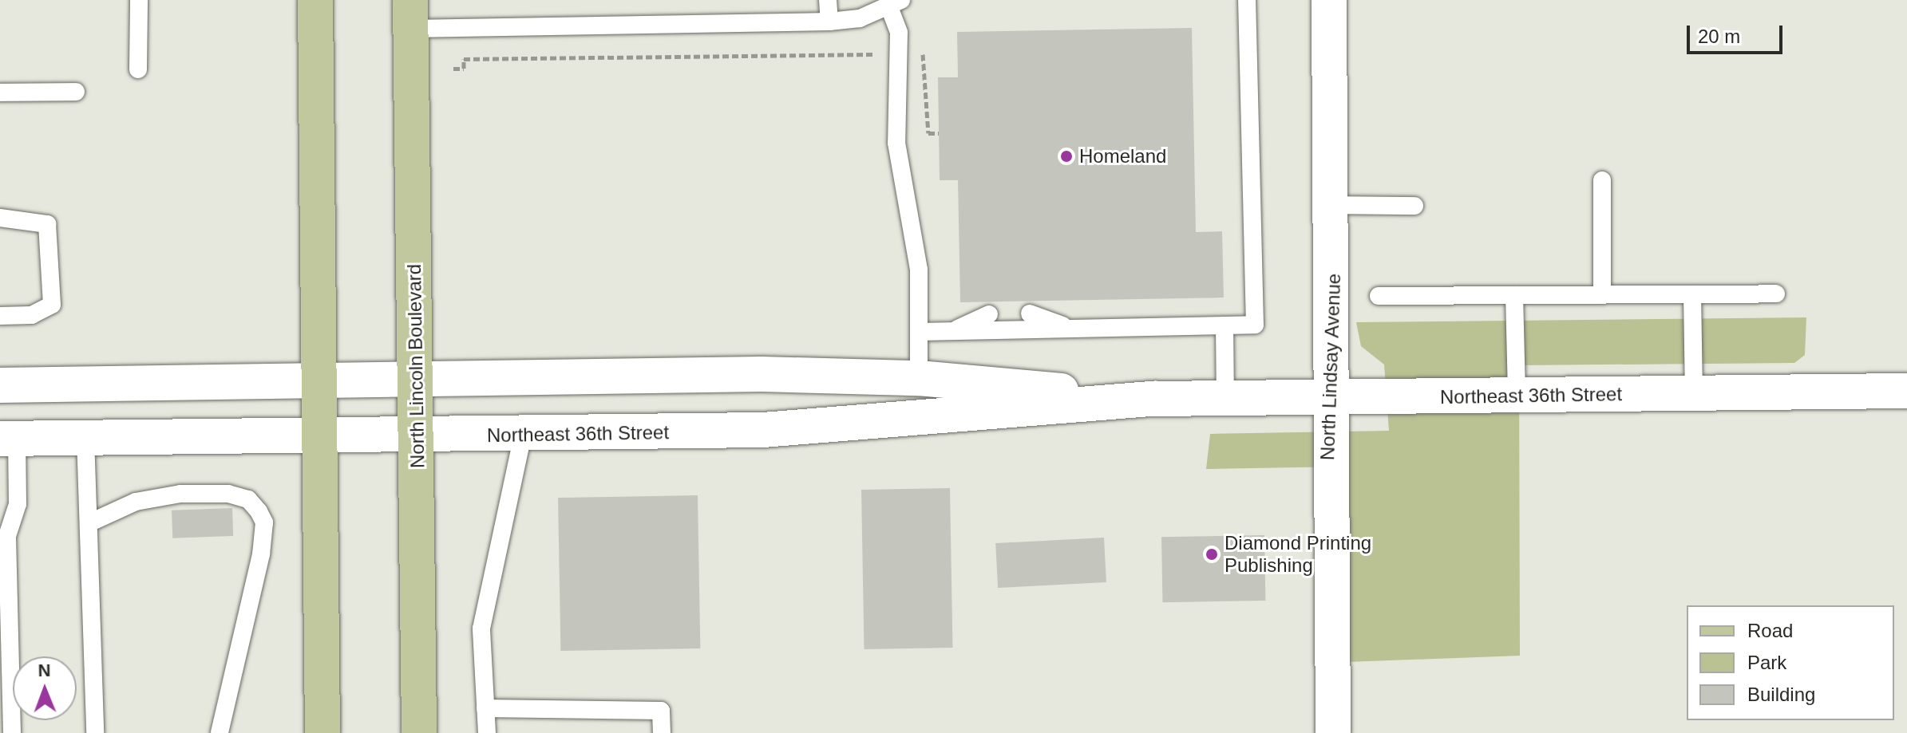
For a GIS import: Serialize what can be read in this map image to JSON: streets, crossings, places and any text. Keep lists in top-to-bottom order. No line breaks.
{"streets":{"main road":["North Lincoln Boulevard","North Lindsay Avenue","Northeast 36th Street"]},"crossings":[["North Lincoln Boulevard","Northeast 36th Street"],["North Lindsay Avenue","Northeast 36th Street"]],"places":["Homeland","Diamond Printing Publishing"],"legend":["Road","Park","Building"],"scale_bar":"20 m","north":"top"}
